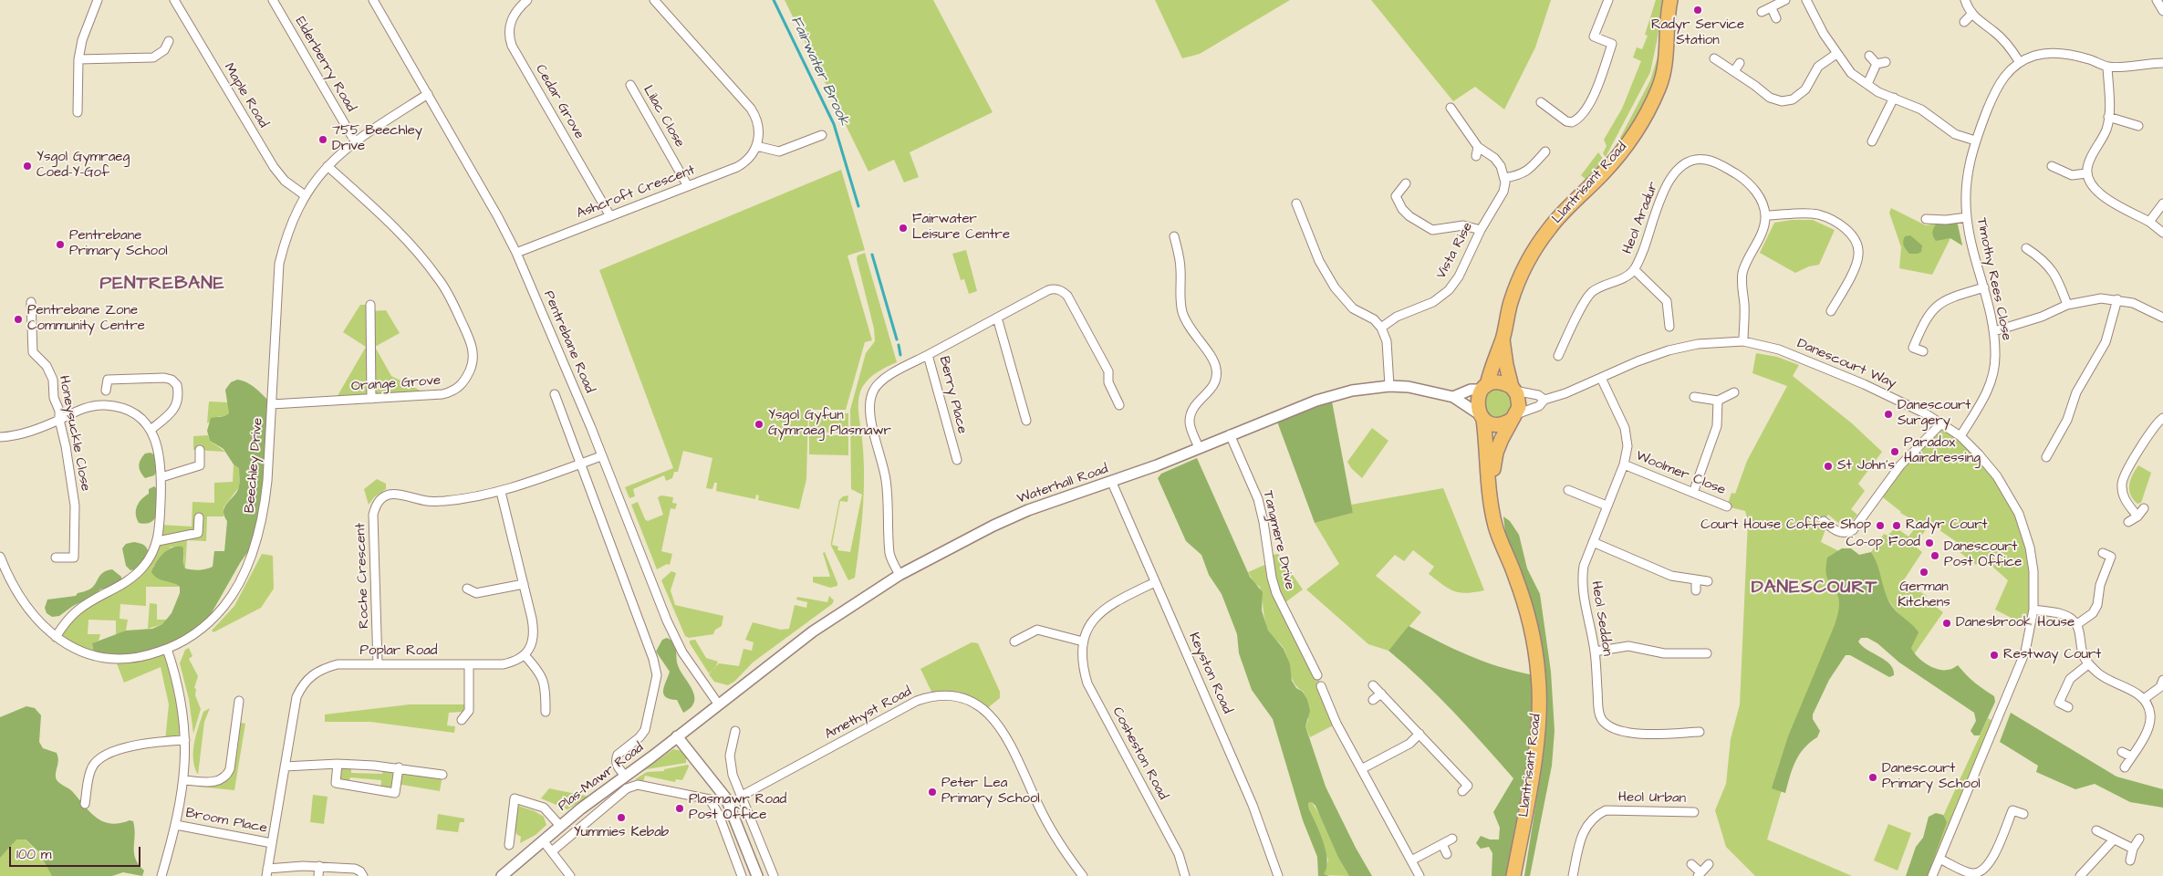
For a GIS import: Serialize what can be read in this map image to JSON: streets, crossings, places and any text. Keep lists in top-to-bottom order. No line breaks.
{"streets":{"main road":["Llantrisant Road"],"street":["Elderberry Road","Maple Road","Cedar Grove","Lilac Close","Ashcroft Crescent","Heol Aradur","Vista Rise","Timothy Rees Close","Pentrebane Road","Danescourt Way","Orange Grove","Berry Place","Honeysuckle Close","Beechley Drive","Woolmer Close","Waterhall Road","Tangmere Drive","Roche Crescent","Heol Seddon","Poplar Road","Keyston Road","Amethyst Road","Cosheston Road","Plas-Mawr Road","Heol Urban","Broom Place"]},"crossings":[["Elderberry Road","Beechley Drive"],["Maple Road","Beechley Drive"],["Cedar Grove","Ashcroft Crescent"],["Lilac Close","Ashcroft Crescent"],["Llantrisant Road","Danescourt Way"],["Llantrisant Road","Waterhall Road"],["Ashcroft Crescent","Pentrebane Road"],["Timothy Rees Close","Danescourt Way"],["Pentrebane Road","Beechley Drive"],["Pentrebane Road","Waterhall Road"],["Pentrebane Road","Roche Crescent"],["Pentrebane Road","Plas-Mawr Road"],["Danescourt Way","Waterhall Road"],["Danescourt Way","Heol Seddon"],["Orange Grove","Beechley Drive"],["Woolmer Close","Heol Seddon"],["Waterhall Road","Tangmere Drive"],["Waterhall Road","Keyston Road"],["Waterhall Road","Plas-Mawr Road"],["Roche Crescent","Poplar Road"],["Poplar Road","Broom Place"],["Keyston Road","Cosheston Road"]],"districts":["PENTREBANE","DANESCOURT"],"water":["Fairwater Brook"],"places":["Radyr Service Station","755 Beechley Drive","Ysgol Gymraeg Coed-Y-Gof","Fairwater Leisure Centre","Pentrebane Primary School","Pentrebane Zone Community Centre","Danescourt Surgery","Ysgol Gyfun Gymraeg Plasmawr","Paradox Hairdressing","St John's","Court House Coffee Shop","Radyr Court","Co-op Food","Danescourt Post Office","German Kitchens","Danesbrook House","Restway Court","Danescourt Primary School","Peter Lea Primary School","Plasmawr Road Post Office","Yummies Kebab"],"scale_bar":"100 m"}
